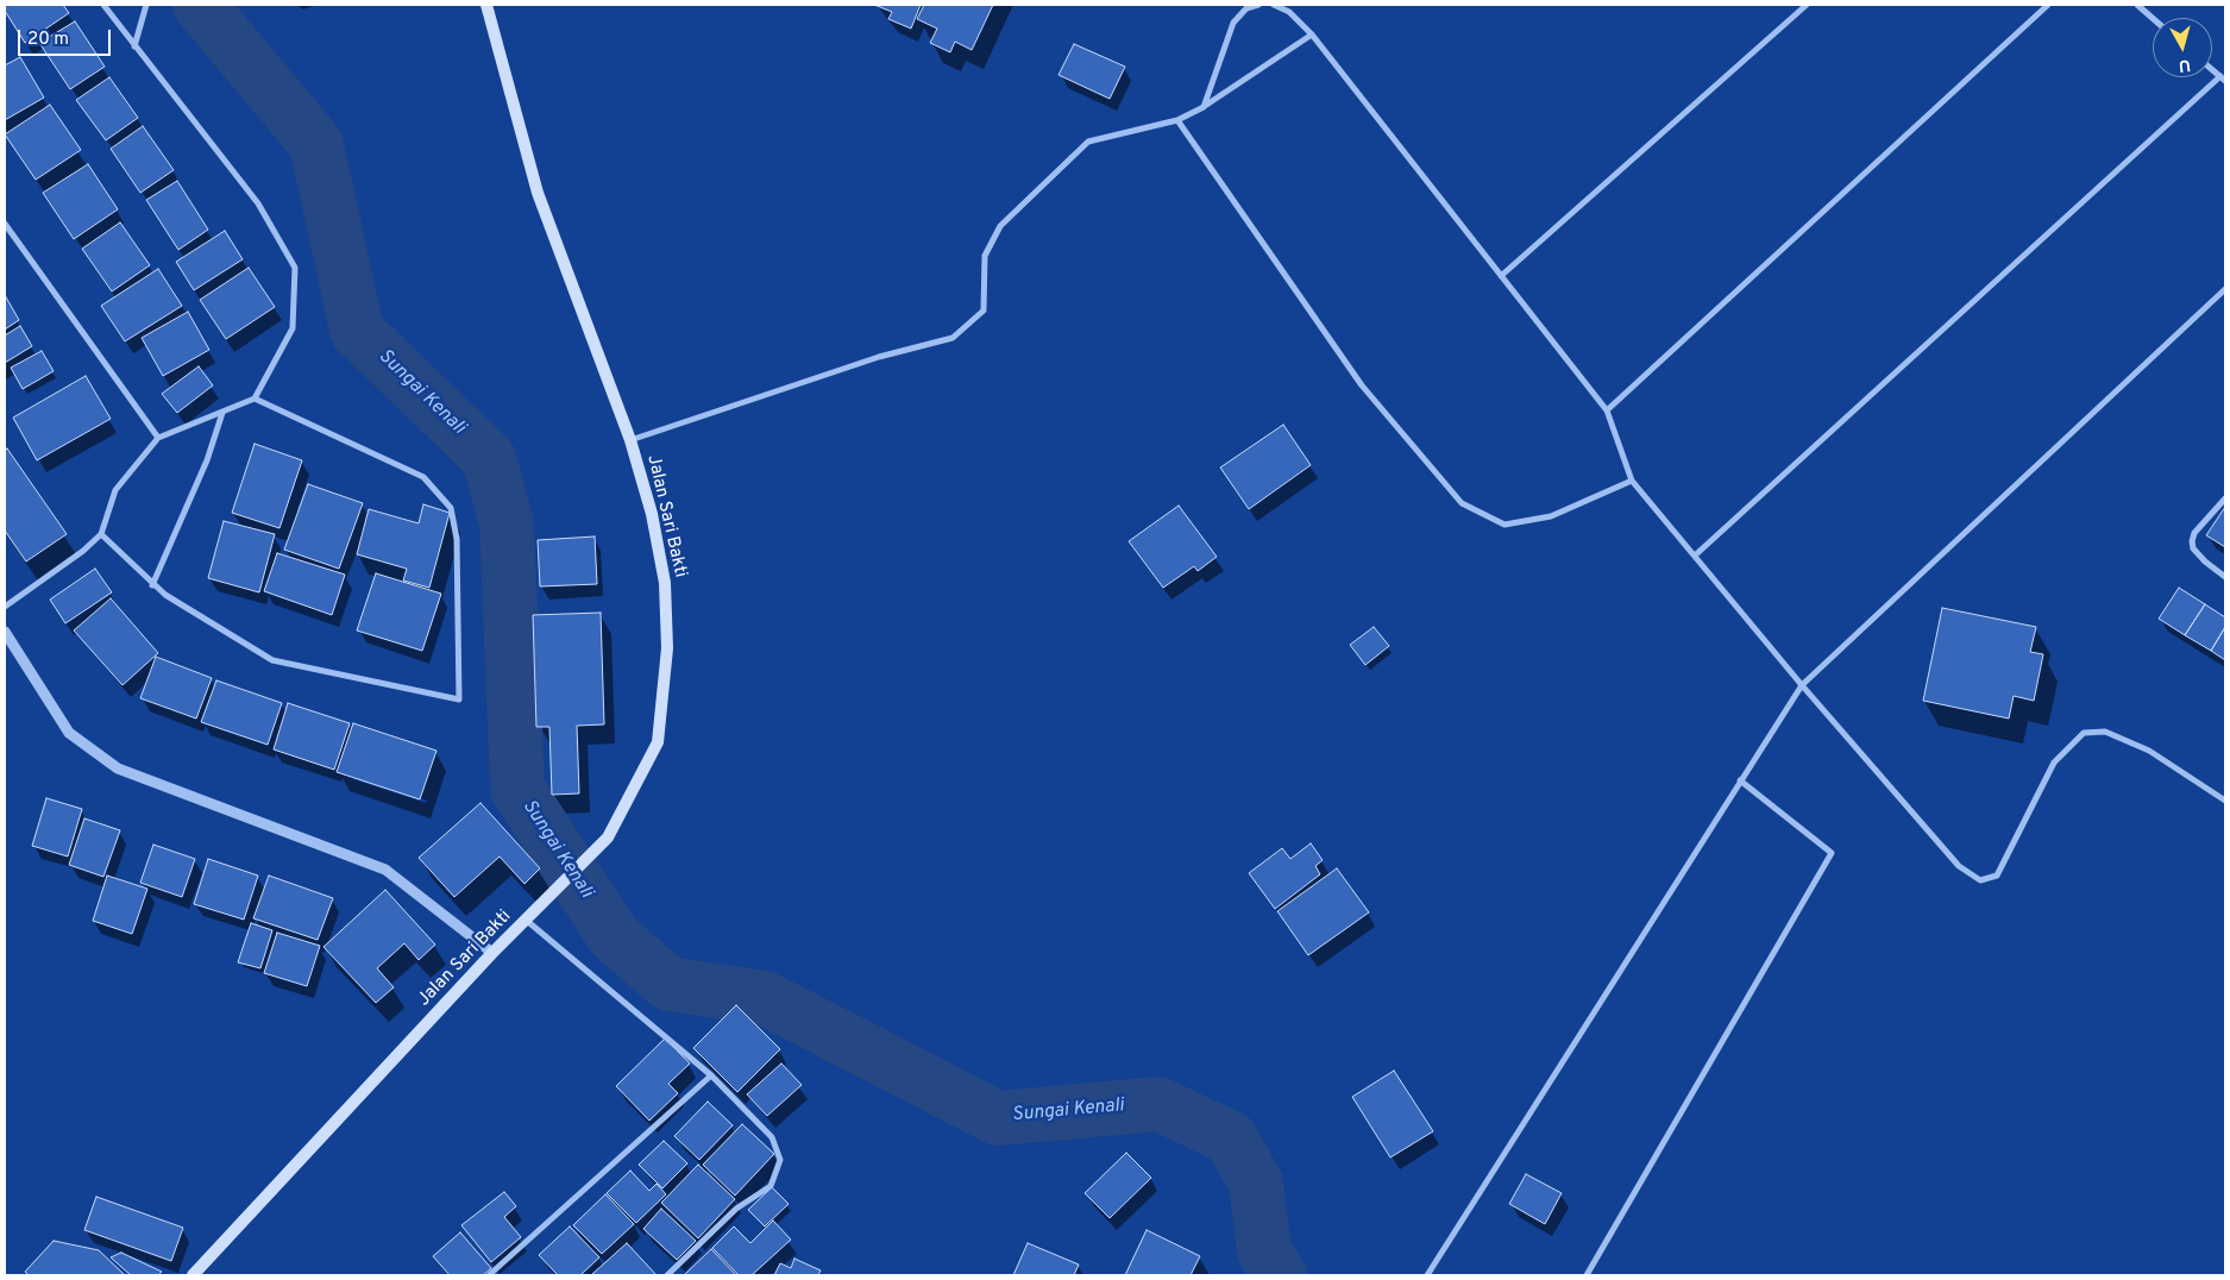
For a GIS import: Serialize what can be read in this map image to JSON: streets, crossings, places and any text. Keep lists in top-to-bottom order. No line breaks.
{"streets":{"main road":["Jalan Sari Bakti"]},"water":["Sungai Kenali"],"scale_bar":"20 m","north":"bottom"}
